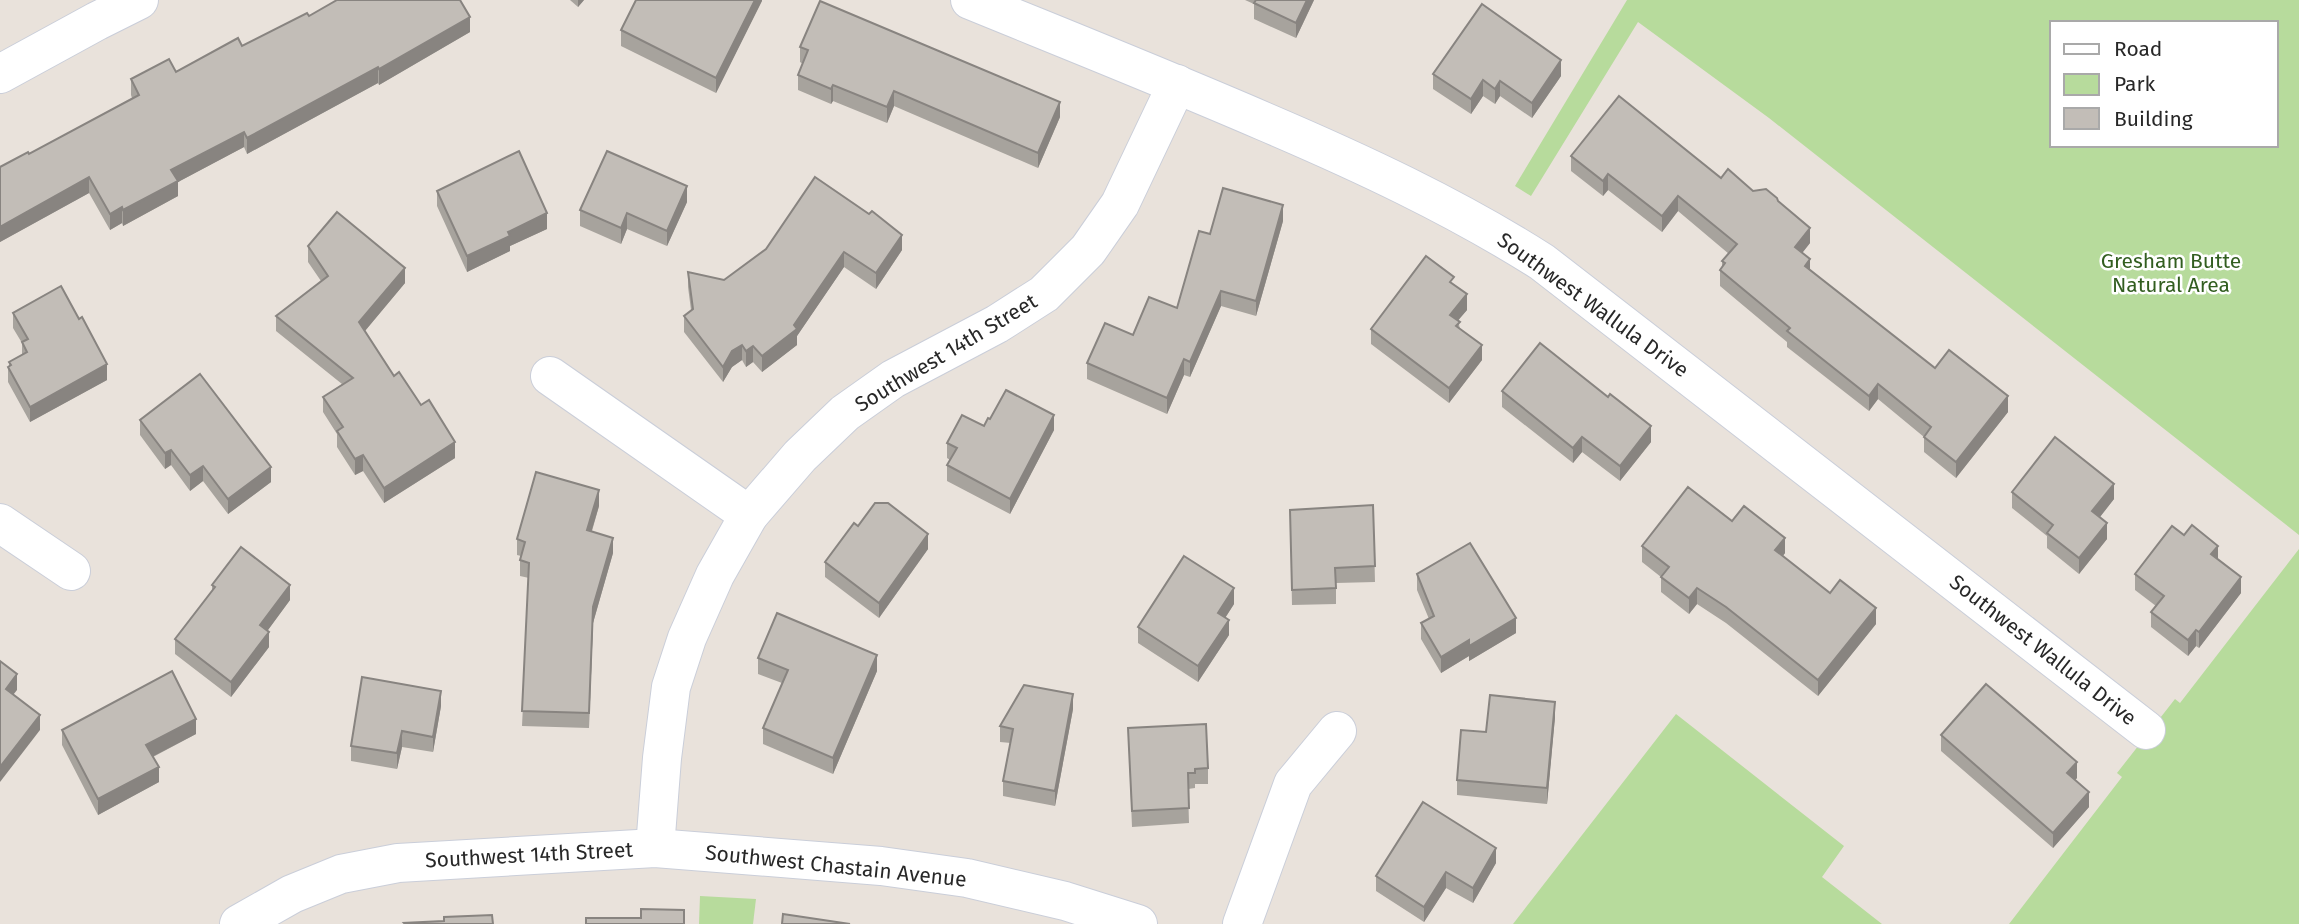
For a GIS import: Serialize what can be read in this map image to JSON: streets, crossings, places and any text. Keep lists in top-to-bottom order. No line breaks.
{"streets":{"street":["Southwest Wallula Drive","Southwest 14th Street","Southwest Chastain Avenue"]},"crossings":[["Southwest Wallula Drive","Southwest 14th Street"],["Southwest 14th Street","Southwest Chastain Avenue"]],"parks":["Gresham Butte Natural Area"],"legend":["Road","Park","Building"]}
